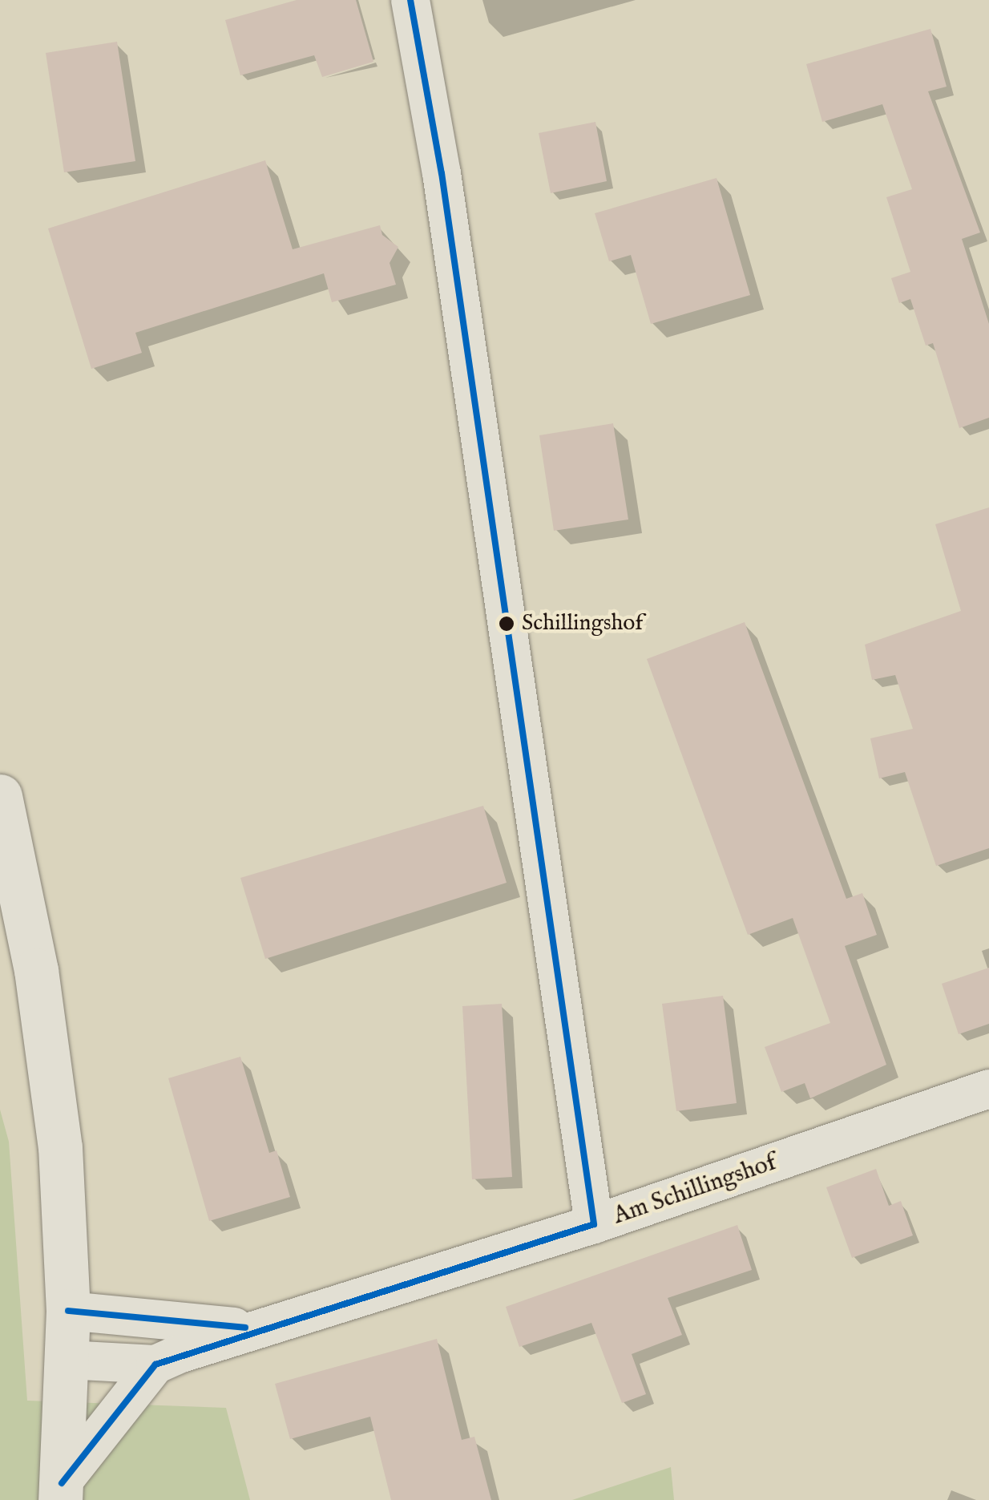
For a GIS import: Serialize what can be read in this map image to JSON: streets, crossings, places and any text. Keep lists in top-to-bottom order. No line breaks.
{"streets":{"street":["Am Schillingshof"]},"places":["Schillingshof"]}
